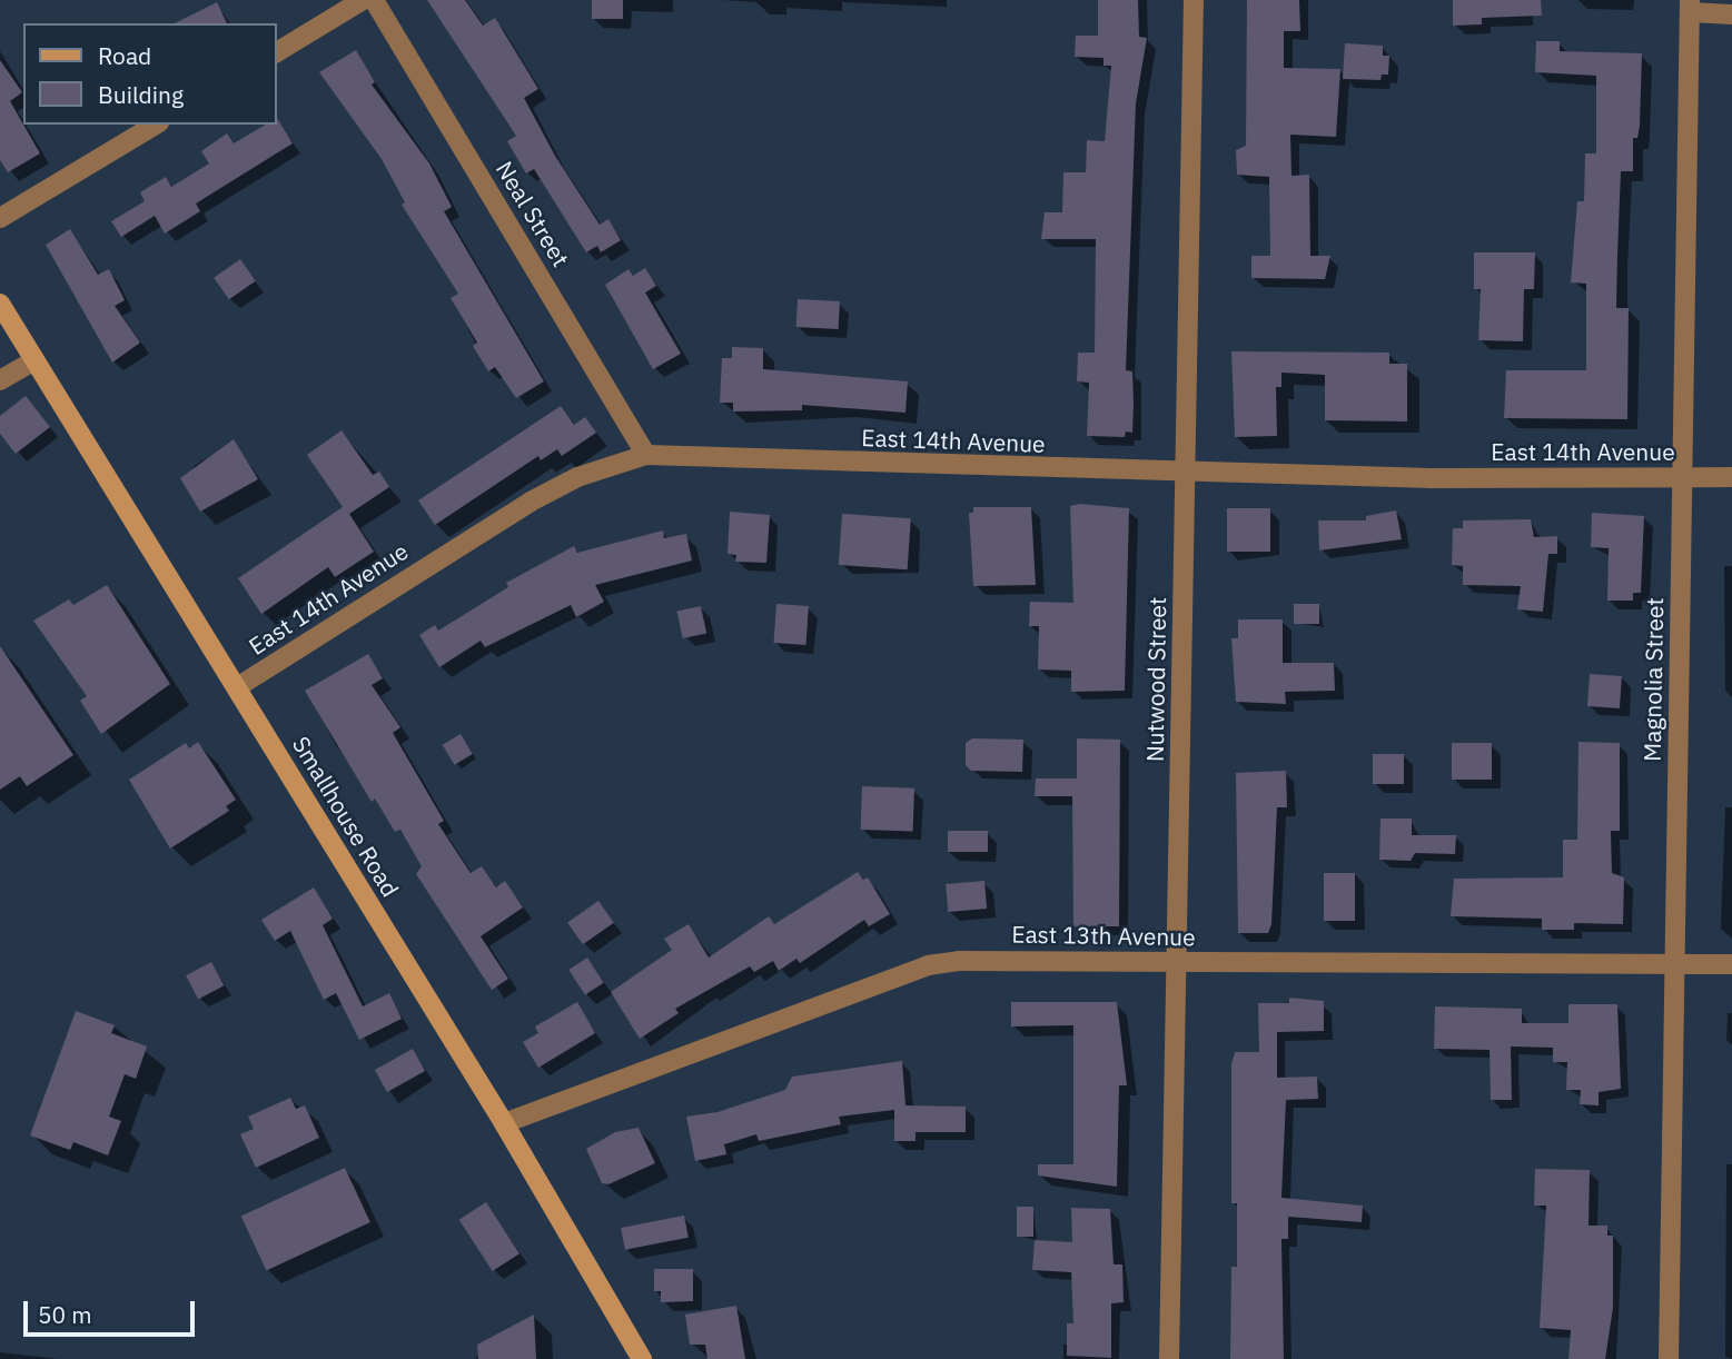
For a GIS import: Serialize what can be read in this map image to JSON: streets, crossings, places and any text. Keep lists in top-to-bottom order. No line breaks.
{"streets":{"street":["Neal Street","East 14th Avenue","Nutwood Street","Magnolia Street","Smallhouse Road","East 13th Avenue"]},"crossings":[["Neal Street","East 14th Avenue"],["East 14th Avenue","Nutwood Street"],["East 14th Avenue","Magnolia Street"],["East 14th Avenue","Smallhouse Road"],["Nutwood Street","East 13th Avenue"],["Magnolia Street","East 13th Avenue"],["Smallhouse Road","East 13th Avenue"]],"legend":["Road","Building"],"scale_bar":"50 m"}
